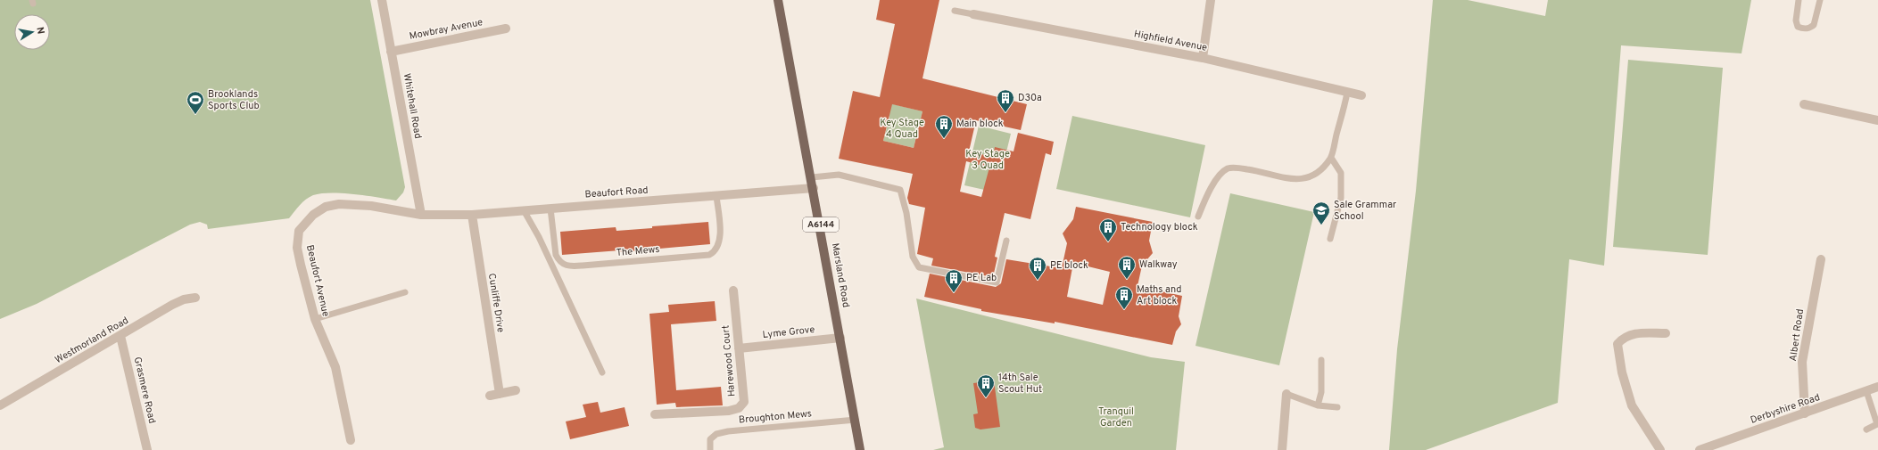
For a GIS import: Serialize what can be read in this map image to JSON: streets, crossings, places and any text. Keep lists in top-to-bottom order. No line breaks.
{"streets":{"main road":["A6144","Marsland Road"],"street":["Mowbray Avenue","Highfield Avenue","Whitehall Road","Beaufort Road","Beaufort Avenue","Cunliffe Drive","Lyme Grove","Albert Road","Westmorland Road","Harewood Court","Grasmere Road","Derbyshire Road"],"lane":["The Mews","Broughton Mews"]},"crossings":[["Mowbray Avenue","Whitehall Road"],["Whitehall Road","Beaufort Road"],["Whitehall Road","Beaufort Avenue"],["Beaufort Road","The Mews"],["Beaufort Road","Marsland Road"],["Beaufort Road","Beaufort Avenue"],["Beaufort Road","Cunliffe Drive"],["Marsland Road","Lyme Grove"],["Marsland Road","Broughton Mews"],["Lyme Grove","Harewood Court"],["Albert Road","Derbyshire Road"],["Westmorland Road","Grasmere Road"]],"parks":["Key Stage 4 Quad","Key Stage 3 Quad","Tranquil Garden"],"places":{"building":["D30a","Main block","Technology block","Walkway","PE block","PE Lab","Maths and Art block","14th Sale Scout Hut"],"sports":["Brooklands Sports Club"],"school or university":["Sale Grammar School"]},"north":"right"}
